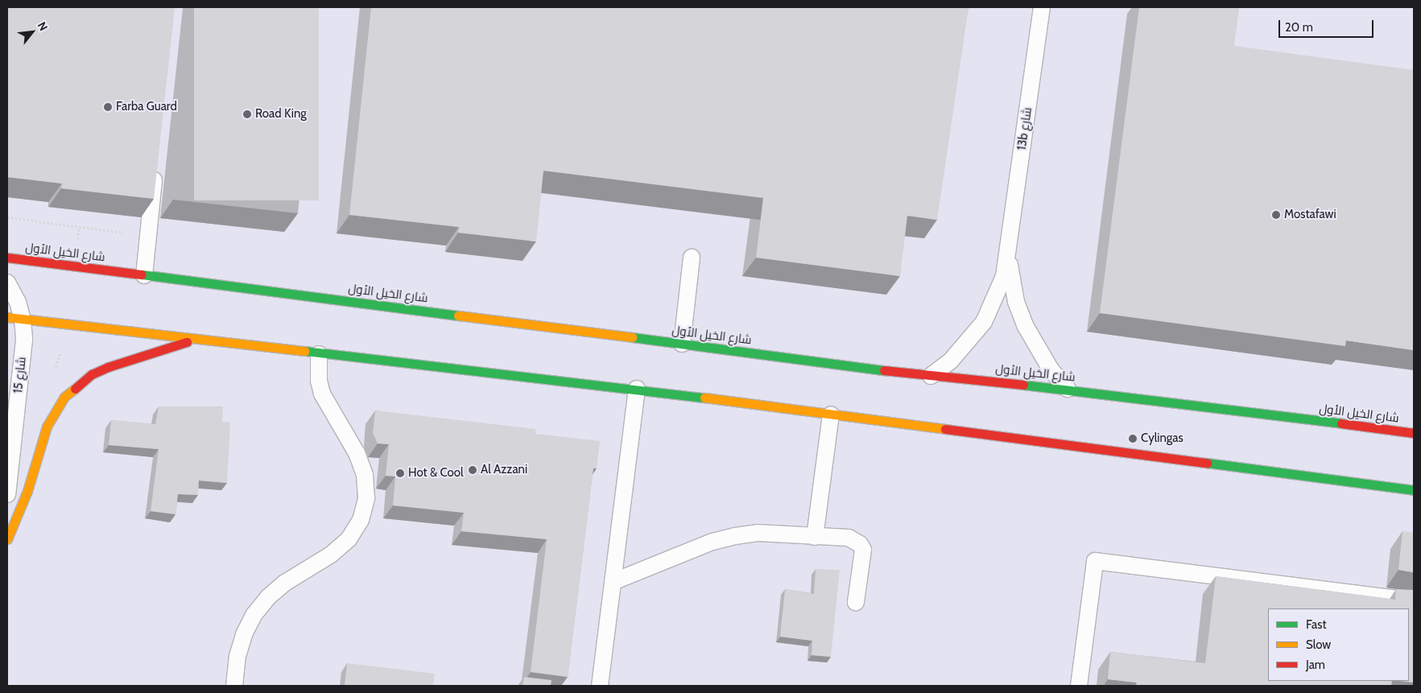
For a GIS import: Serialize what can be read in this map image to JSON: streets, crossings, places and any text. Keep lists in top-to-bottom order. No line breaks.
{"streets":{"main road":["شارع الخيل الأول"],"lane":["13b شارع","شارع 15"]},"crossings":[["13b شارع","شارع الخيل الأول"]],"places":["Farba Guard","Road King","Mostafawi","Cylingas","Al Azzani","Hot & Cool"],"legend":["Fast","Slow","Jam"],"scale_bar":"20 m","north":"top right"}
